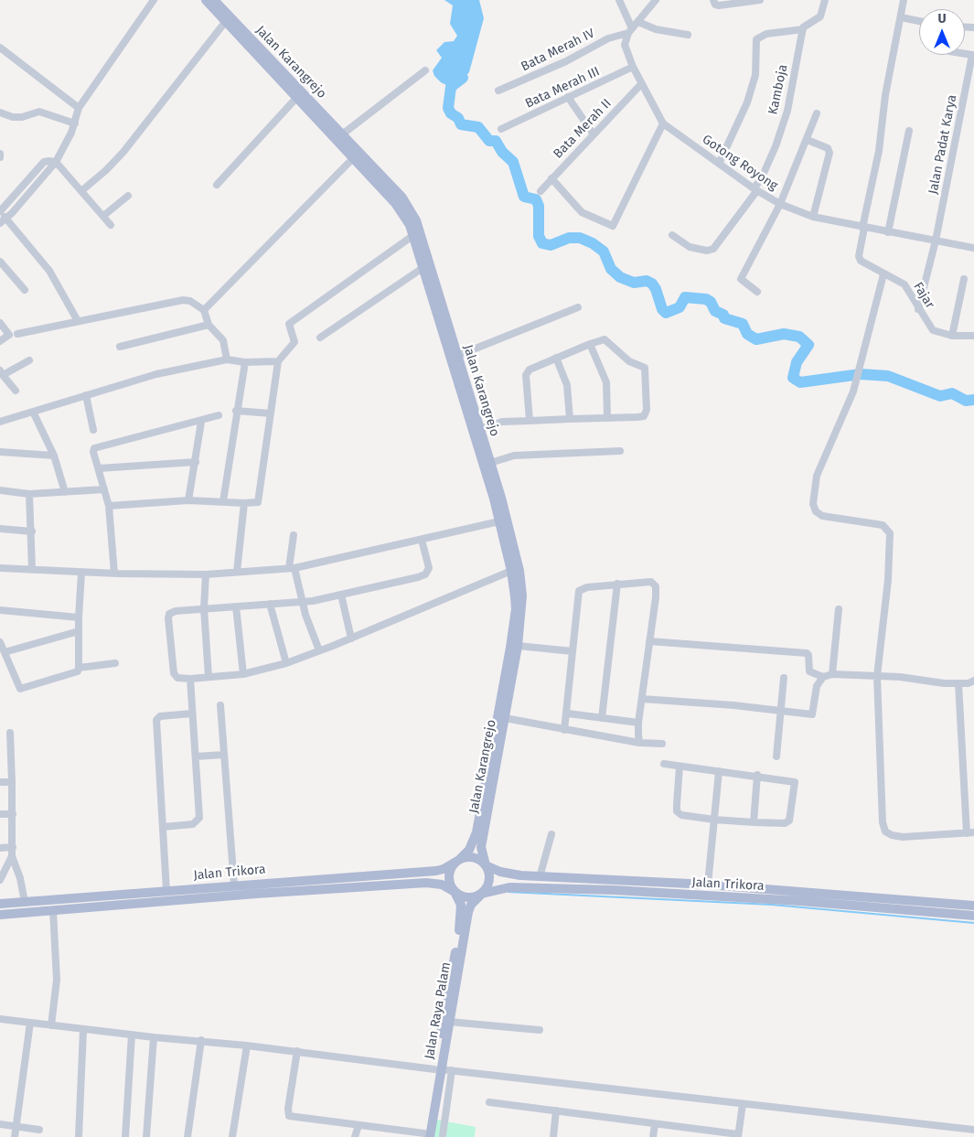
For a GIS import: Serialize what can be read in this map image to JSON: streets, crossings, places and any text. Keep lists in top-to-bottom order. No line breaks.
{"streets":{"main road":["Jalan Karangrejo","Jalan Trikora","Jalan Raya Palam"],"street":["Bata Merah IV","Bata Merah III","Kamboja","Bata Merah II","Jalan Padat Karya","Gotong Royong","Fajar"]},"crossings":[["Bata Merah IV","Gotong Royong"],["Jalan Karangrejo","Jalan Trikora"],["Jalan Karangrejo","Jalan Raya Palam"],["Bata Merah III","Gotong Royong"],["Kamboja","Gotong Royong"],["Bata Merah II","Gotong Royong"],["Jalan Padat Karya","Gotong Royong"],["Jalan Padat Karya","Fajar"],["Gotong Royong","Fajar"],["Jalan Trikora","Jalan Raya Palam"]],"north":"top"}
